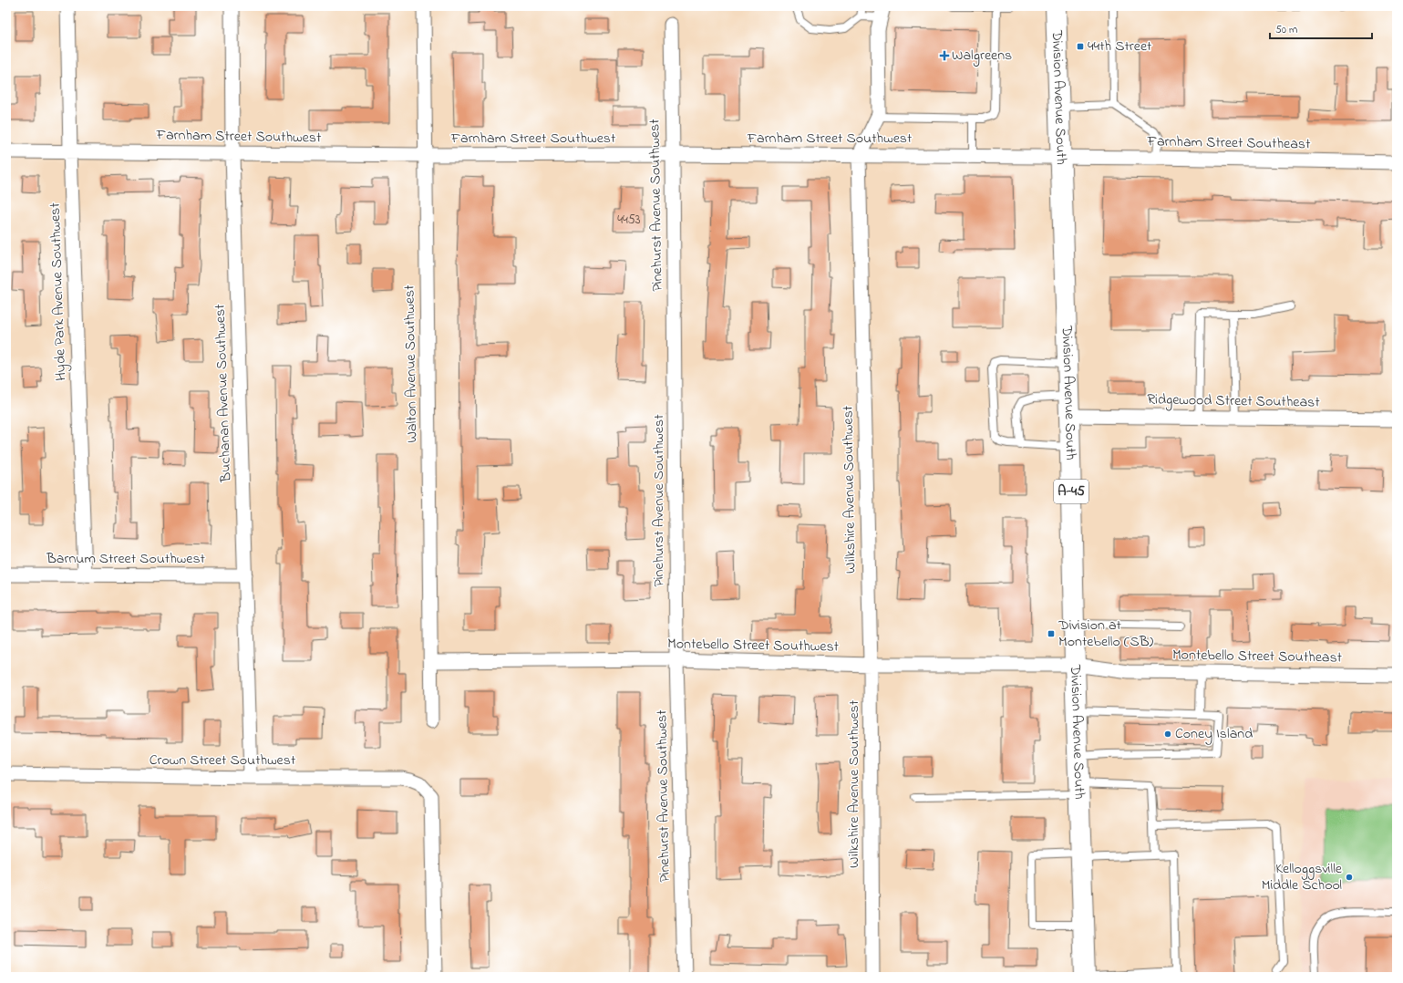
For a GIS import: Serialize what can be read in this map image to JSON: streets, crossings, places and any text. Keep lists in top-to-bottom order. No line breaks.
{"streets":{"main road":["Division Avenue South","A-45"],"street":["Farnham Street Southwest","Farnham Street Southeast","Pinehurst Avenue Southwest","Hyde Park Avenue Southwest","Walton Avenue Southwest","Buchanan Avenue Southwest","Ridgewood Street Southeast","Wilkshire Avenue Southwest","Barnum Street Southwest","Montebello Street Southwest","Montebello Street Southeast","Crown Street Southwest"]},"crossings":[["Division Avenue South","Farnham Street Southwest"],["Division Avenue South","Farnham Street Southeast"],["Division Avenue South","Ridgewood Street Southeast"],["Division Avenue South","Montebello Street Southwest"],["Division Avenue South","Montebello Street Southeast"],["Farnham Street Southwest","Farnham Street Southeast"],["Farnham Street Southwest","Pinehurst Avenue Southwest"],["Farnham Street Southwest","Hyde Park Avenue Southwest"],["Farnham Street Southwest","Walton Avenue Southwest"],["Farnham Street Southwest","Buchanan Avenue Southwest"],["Farnham Street Southwest","Wilkshire Avenue Southwest"],["Pinehurst Avenue Southwest","Montebello Street Southwest"],["Hyde Park Avenue Southwest","Barnum Street Southwest"],["Walton Avenue Southwest","Montebello Street Southwest"],["Buchanan Avenue Southwest","Barnum Street Southwest"],["Buchanan Avenue Southwest","Crown Street Southwest"],["Wilkshire Avenue Southwest","Montebello Street Southwest"],["Montebello Street Southwest","Montebello Street Southeast"]],"places":{"transit":["44th Street","Division at Montebello (SB)"],"health":["Walgreens"],"other":["Coney Island","Kelloggsville Middle School"]},"house_numbers":["4453"],"scale_bar":"50 m"}
